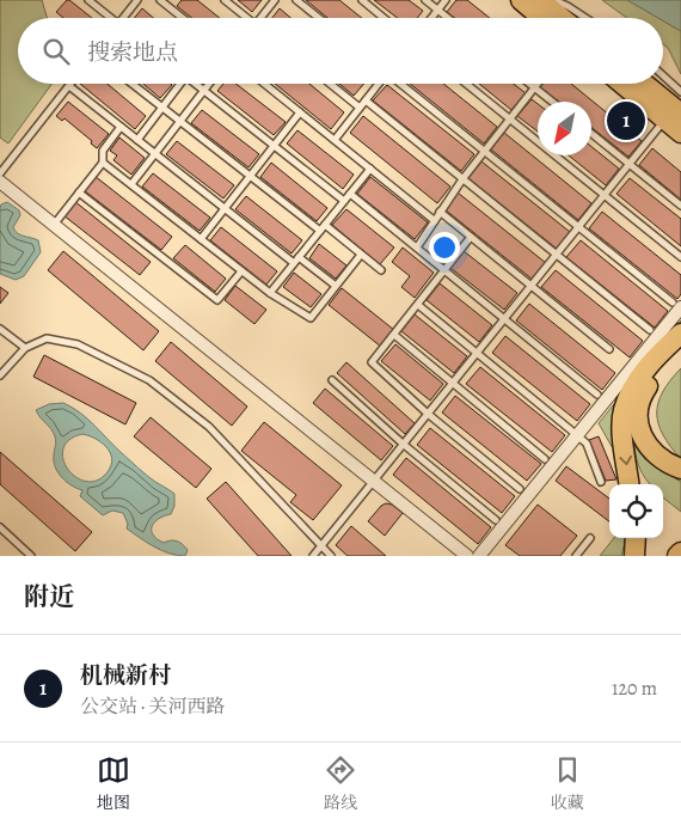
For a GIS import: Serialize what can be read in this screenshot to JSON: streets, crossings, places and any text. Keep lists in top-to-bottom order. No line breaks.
{"north":"bottom left","page":{"search":"搜索地点","pins":"1","heading":"附近","list":[{"mark":"1","name":"机械新村","note":"公交站 · 关河西路","value":"120 m"}],"nav":["地图","路线","收藏"]}}
